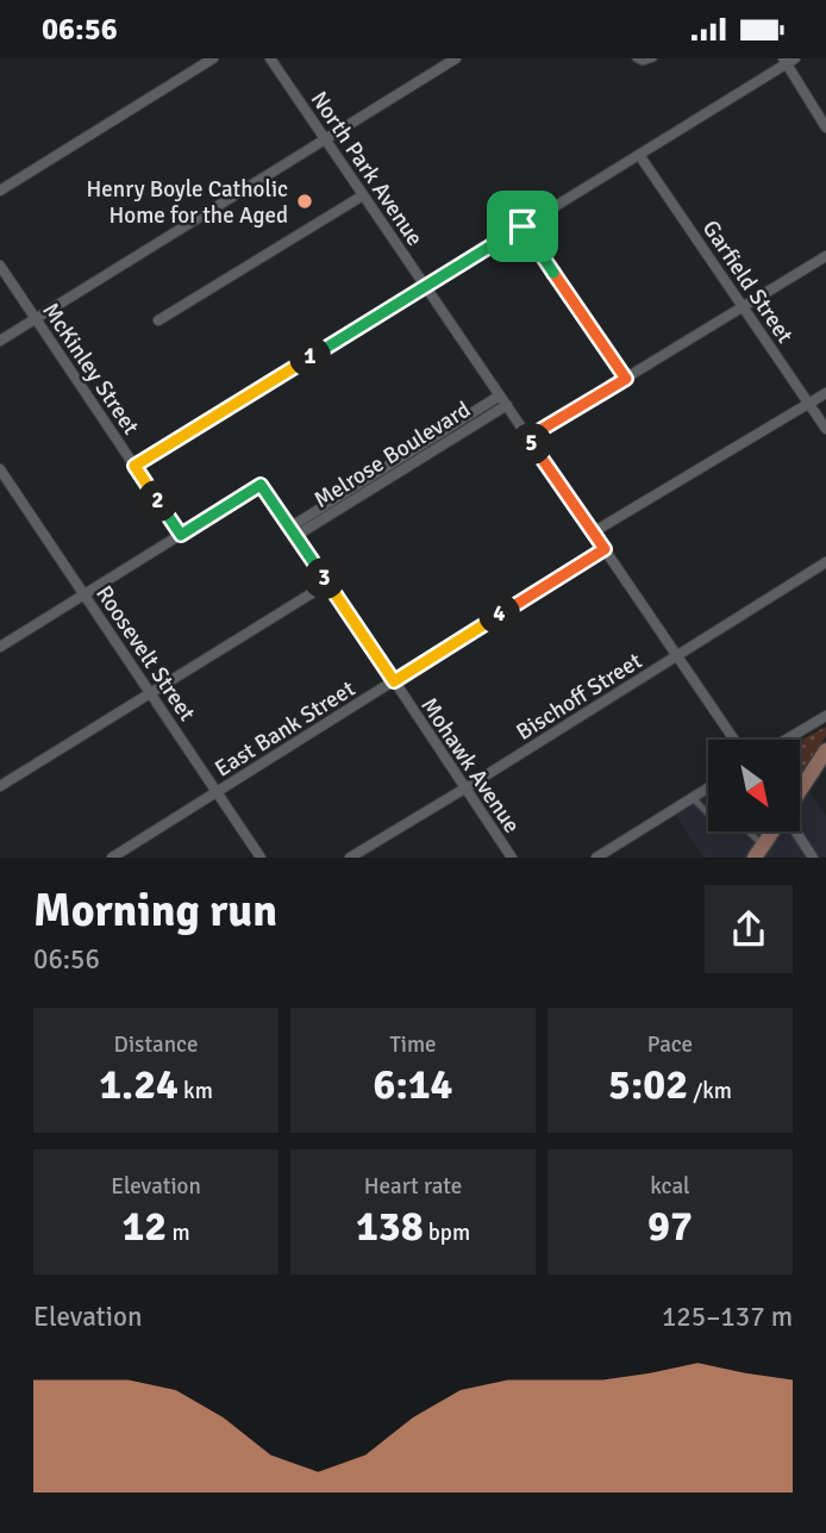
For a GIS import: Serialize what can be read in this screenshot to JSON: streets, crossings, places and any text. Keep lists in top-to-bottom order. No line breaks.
{"streets":{"street":["North Park Avenue","Garfield Street","McKinley Street","Melrose Boulevard","Roosevelt Street","Bischoff Street","East Bank Street","Mohawk Avenue"]},"crossings":[["North Park Avenue","Melrose Boulevard"],["North Park Avenue","Bischoff Street"],["North Park Avenue","East Bank Street"],["McKinley Street","Mohawk Avenue"],["Melrose Boulevard","Mohawk Avenue"],["Roosevelt Street","East Bank Street"],["Bischoff Street","Mohawk Avenue"],["East Bank Street","Mohawk Avenue"]],"places":["Henry Boyle Catholic Home for the Aged"],"north":"bottom right","page":{"status":"06:56","pins":["1","5","2","3","4"],"heading":["Morning run","06:56"],"stats":[["Distance","1.24 km"],["Time","6:14"],["Pace","5:02 /km"],["Elevation","12 m"],["Heart rate","138 bpm"],["kcal","97"]],"chart":["Elevation","125–137 m"]}}
